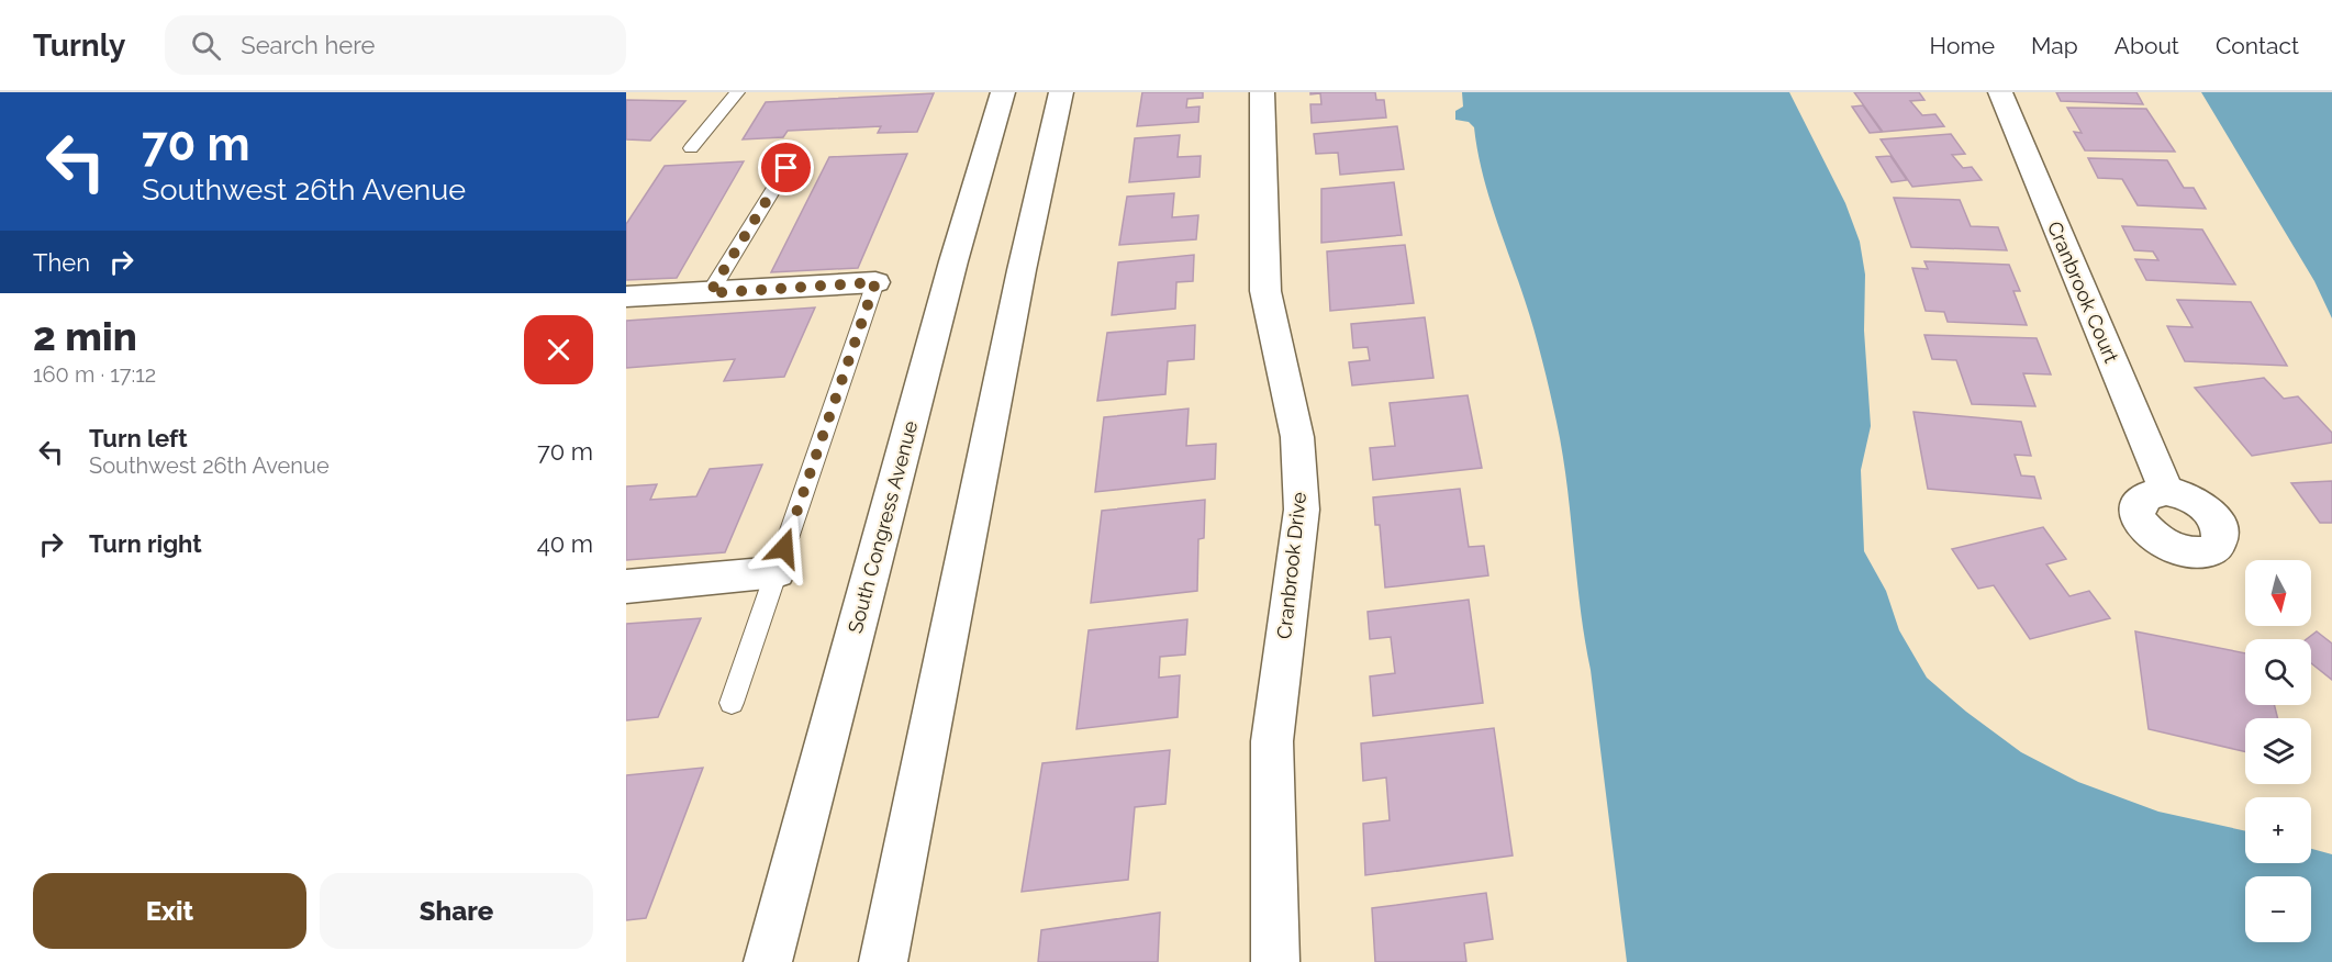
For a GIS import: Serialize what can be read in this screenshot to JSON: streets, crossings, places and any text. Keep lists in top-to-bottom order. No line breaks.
{"streets":{"main road":["Cranbrook Court","South Congress Avenue","Cranbrook Drive"]},"north":"bottom","page":{"header":"Turnly","search":"Search here","nav":["Home","Map","About","Contact"],"turn":["70 m","Southwest 26th Avenue"],"then":"Then","heading":["2 min","160 m · 17:12"],"list":[{"name":"Turn left","note":"Southwest 26th Avenue","value":"70 m"},{"name":"Turn right","value":"40 m"}],"map_buttons":["+","−"],"buttons":["Exit","Share"]}}
